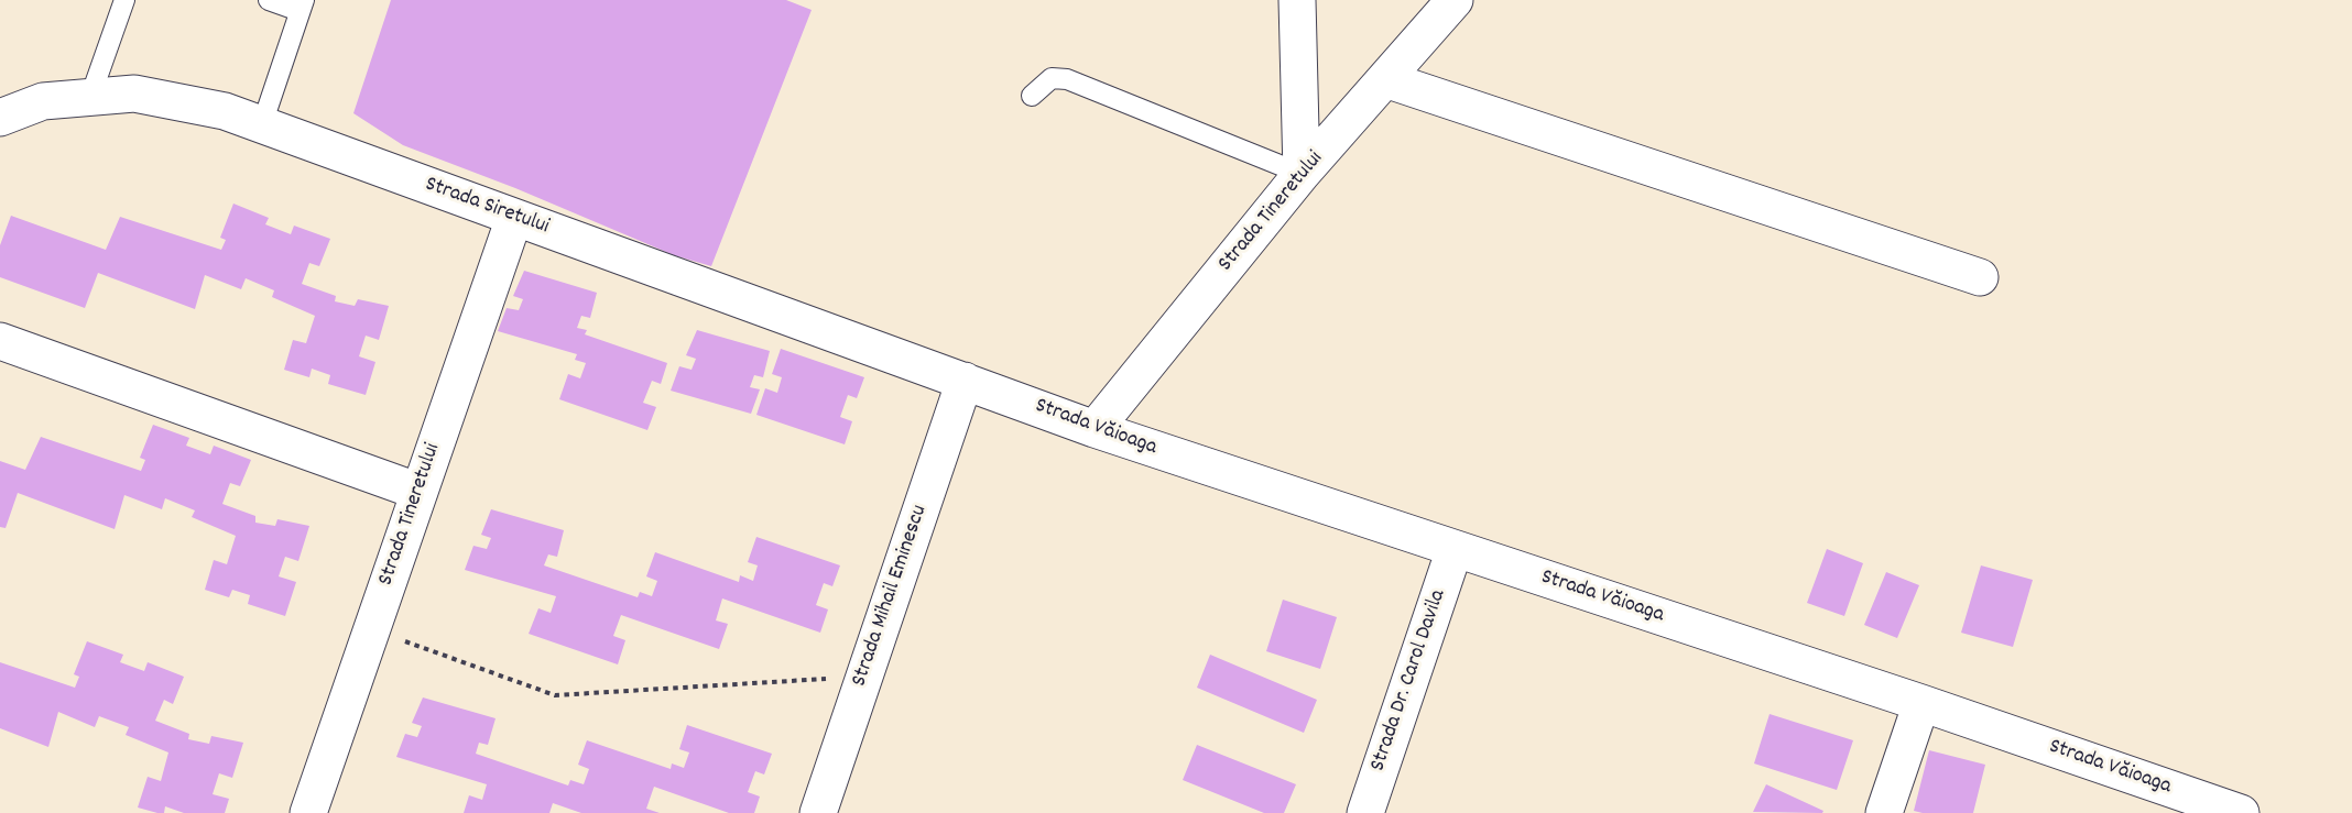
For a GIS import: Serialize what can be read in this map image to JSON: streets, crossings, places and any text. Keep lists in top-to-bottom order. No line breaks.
{"streets":{"street":["Strada Siretului","Strada Tineretului","Strada Văioaga","Strada Mihail Eminescu","Strada Dr. Carol Davila"]},"crossings":[["Strada Siretului","Strada Tineretului"],["Strada Siretului","Strada Văioaga"],["Strada Siretului","Strada Mihail Eminescu"],["Strada Tineretului","Strada Văioaga"],["Strada Văioaga","Strada Mihail Eminescu"],["Strada Văioaga","Strada Dr. Carol Davila"]]}
